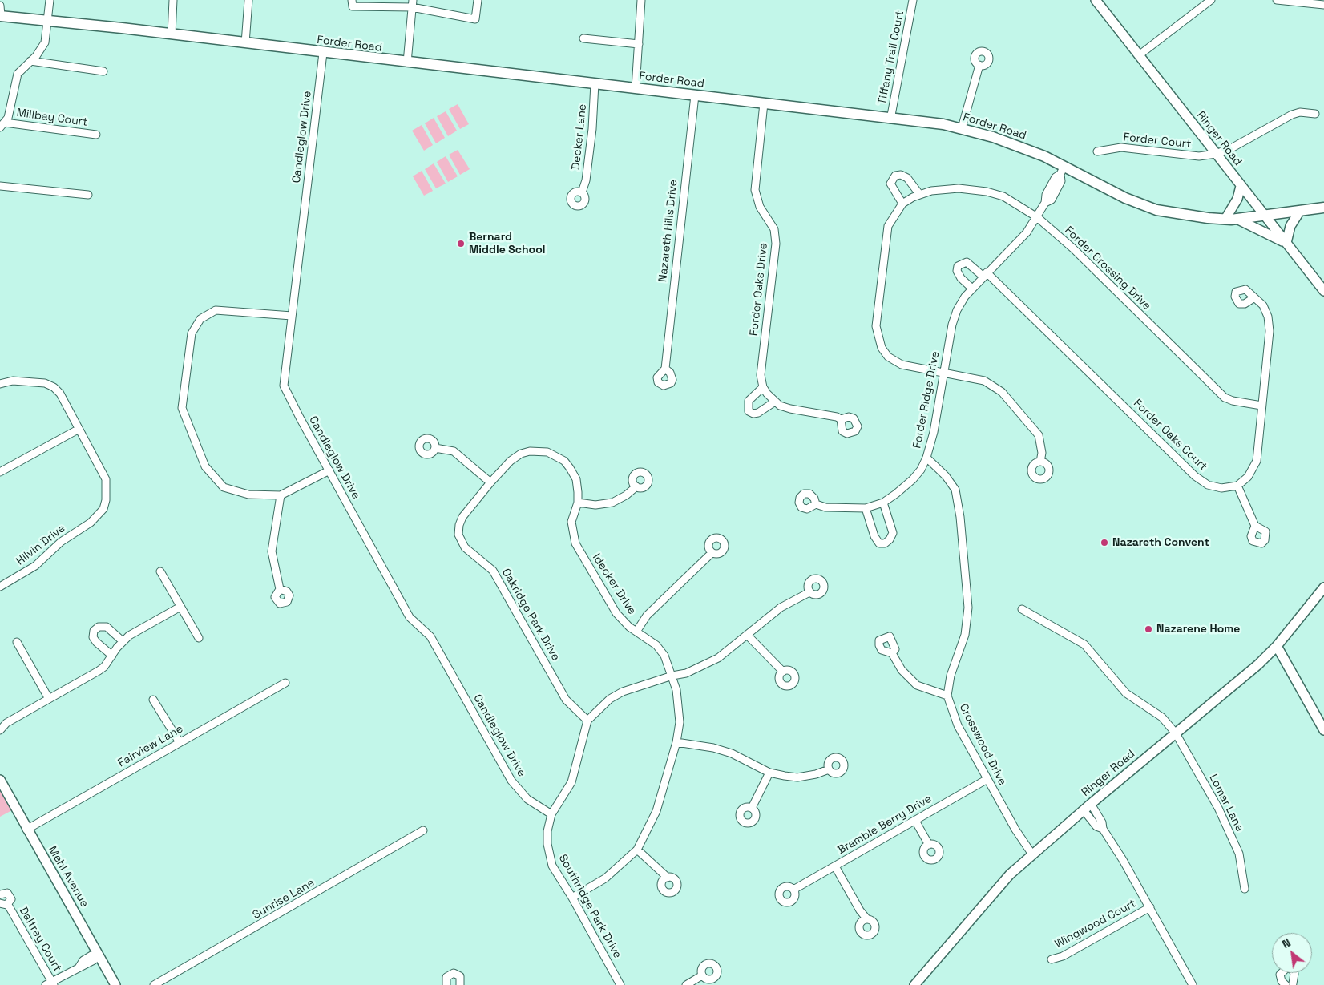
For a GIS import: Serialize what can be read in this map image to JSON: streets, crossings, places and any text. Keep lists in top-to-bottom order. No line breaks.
{"streets":{"main road":["Forder Road"],"street":["Tiffany Trail Court","Millbay Court","Candleglow Drive","Decker Lane","Ringer Road","Forder Court","Nazareth Hills Drive","Forder Crossing Drive","Forder Oaks Drive","Forder Ridge Drive","Forder Oaks Court","Hilvin Drive","Idecker Drive","Oakridge Park Drive","Crosswood Drive","Fairview Lane","Lomar Lane","Bramble Berry Drive","Mehl Avenue","Sunrise Lane","Southridge Park Drive","Wingwood Court","Daltrey Court"]},"crossings":[["Forder Road","Tiffany Trail Court"],["Forder Road","Candleglow Drive"],["Forder Road","Decker Lane"],["Forder Road","Ringer Road"],["Forder Road","Nazareth Hills Drive"],["Forder Road","Forder Oaks Drive"],["Forder Road","Forder Ridge Drive"],["Candleglow Drive","Southridge Park Drive"],["Ringer Road","Forder Court"],["Ringer Road","Crosswood Drive"],["Ringer Road","Lomar Lane"],["Forder Crossing Drive","Forder Ridge Drive"],["Forder Ridge Drive","Forder Oaks Court"],["Forder Ridge Drive","Crosswood Drive"],["Idecker Drive","Oakridge Park Drive"],["Idecker Drive","Southridge Park Drive"],["Oakridge Park Drive","Southridge Park Drive"],["Crosswood Drive","Bramble Berry Drive"],["Fairview Lane","Mehl Avenue"]],"places":["Bernard Middle School","Nazareth Convent","Nazarene Home"],"north":"top left"}
